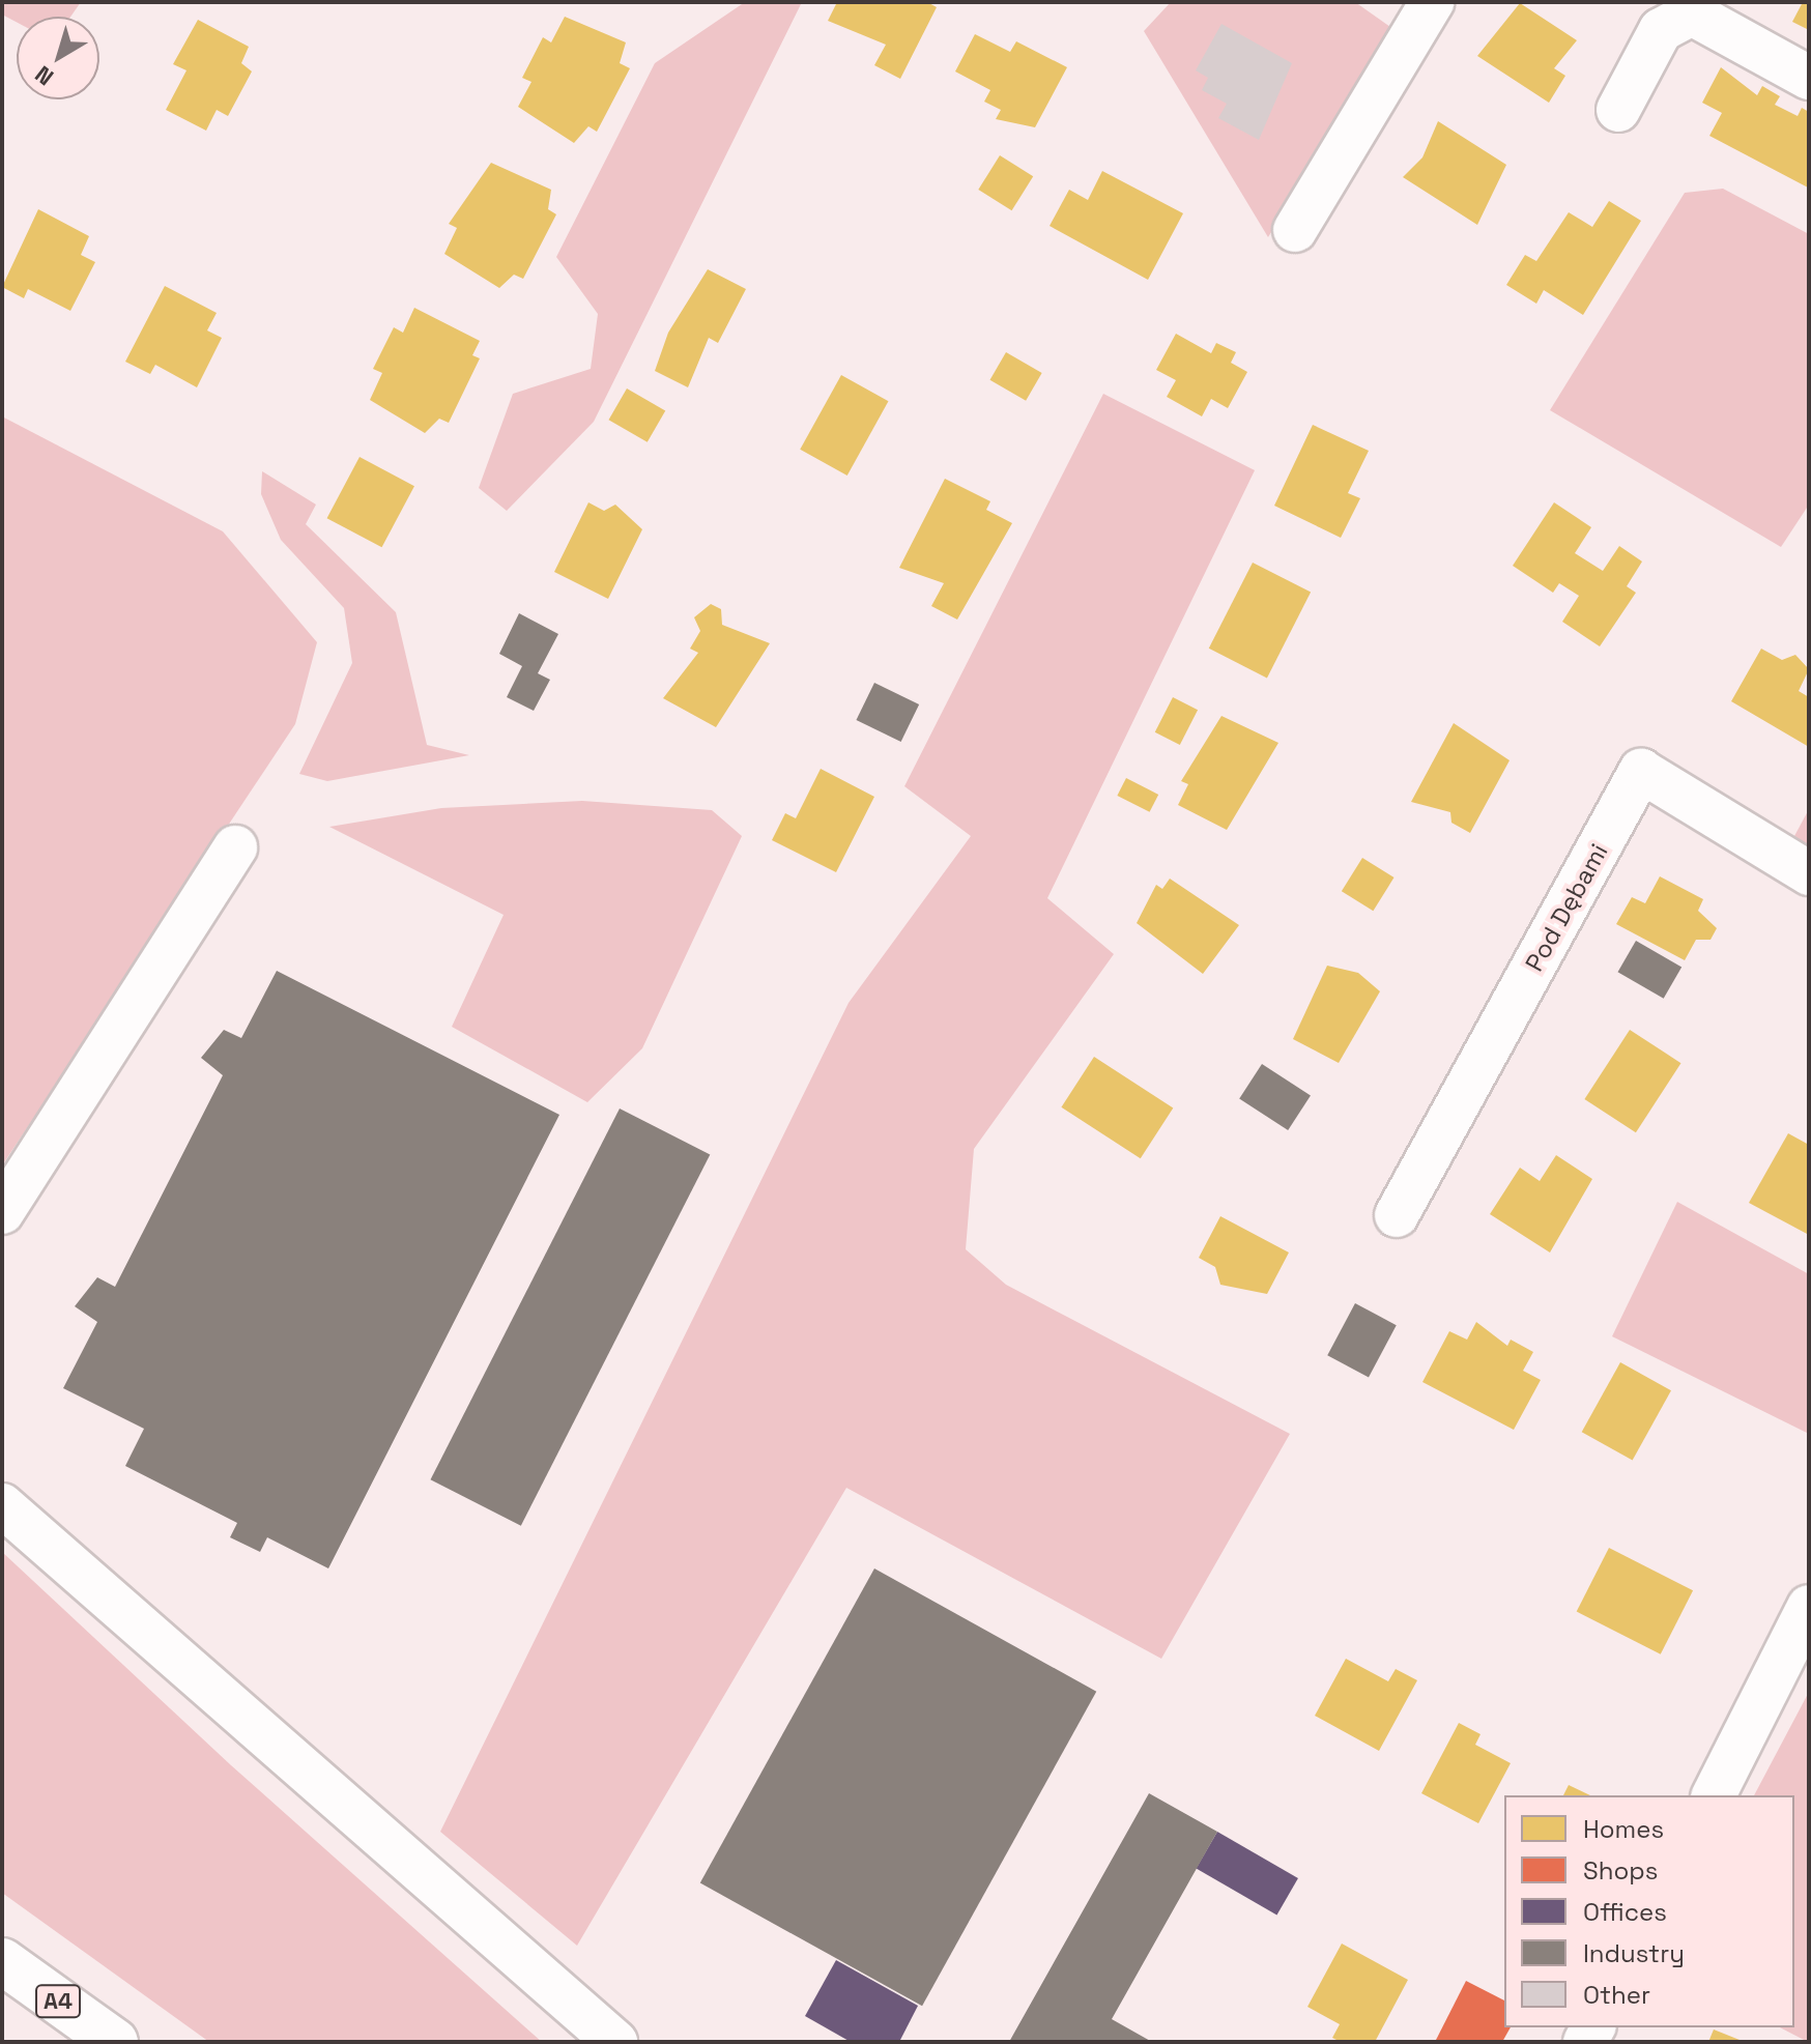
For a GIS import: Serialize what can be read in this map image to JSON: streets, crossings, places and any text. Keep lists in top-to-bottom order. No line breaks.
{"streets":{"highway":["A4"],"street":["Pod Dębami"]},"legend":["Homes","Shops","Offices","Industry","Other"],"north":"bottom left"}
